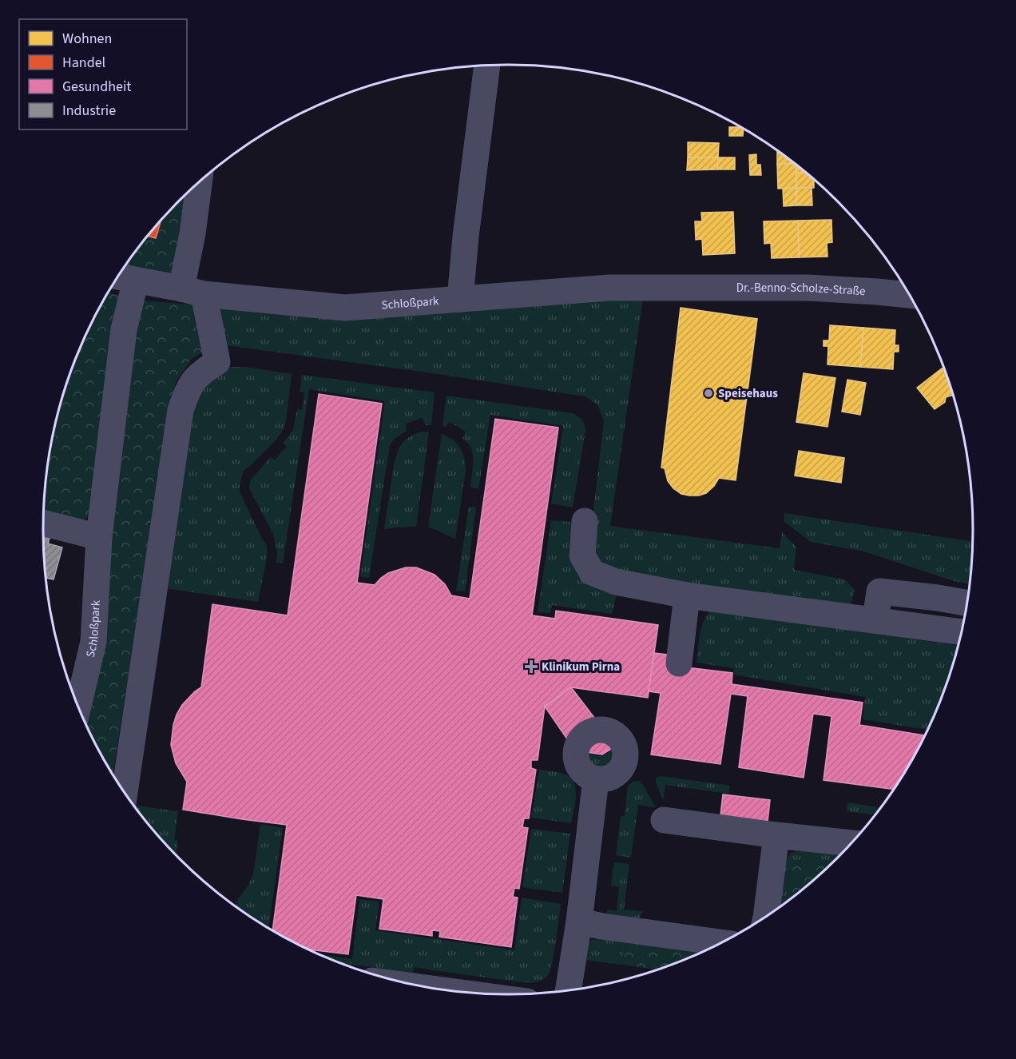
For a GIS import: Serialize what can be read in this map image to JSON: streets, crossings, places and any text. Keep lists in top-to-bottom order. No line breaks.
{"streets":{"street":["Dr.-Benno-Scholze-Straße","Schloßpark"]},"crossings":[["Dr.-Benno-Scholze-Straße","Schloßpark"]],"places":{"other":["Speisehaus"],"health":["Klinikum Pirna"]},"legend":["Wohnen","Handel","Gesundheit","Industrie"]}
